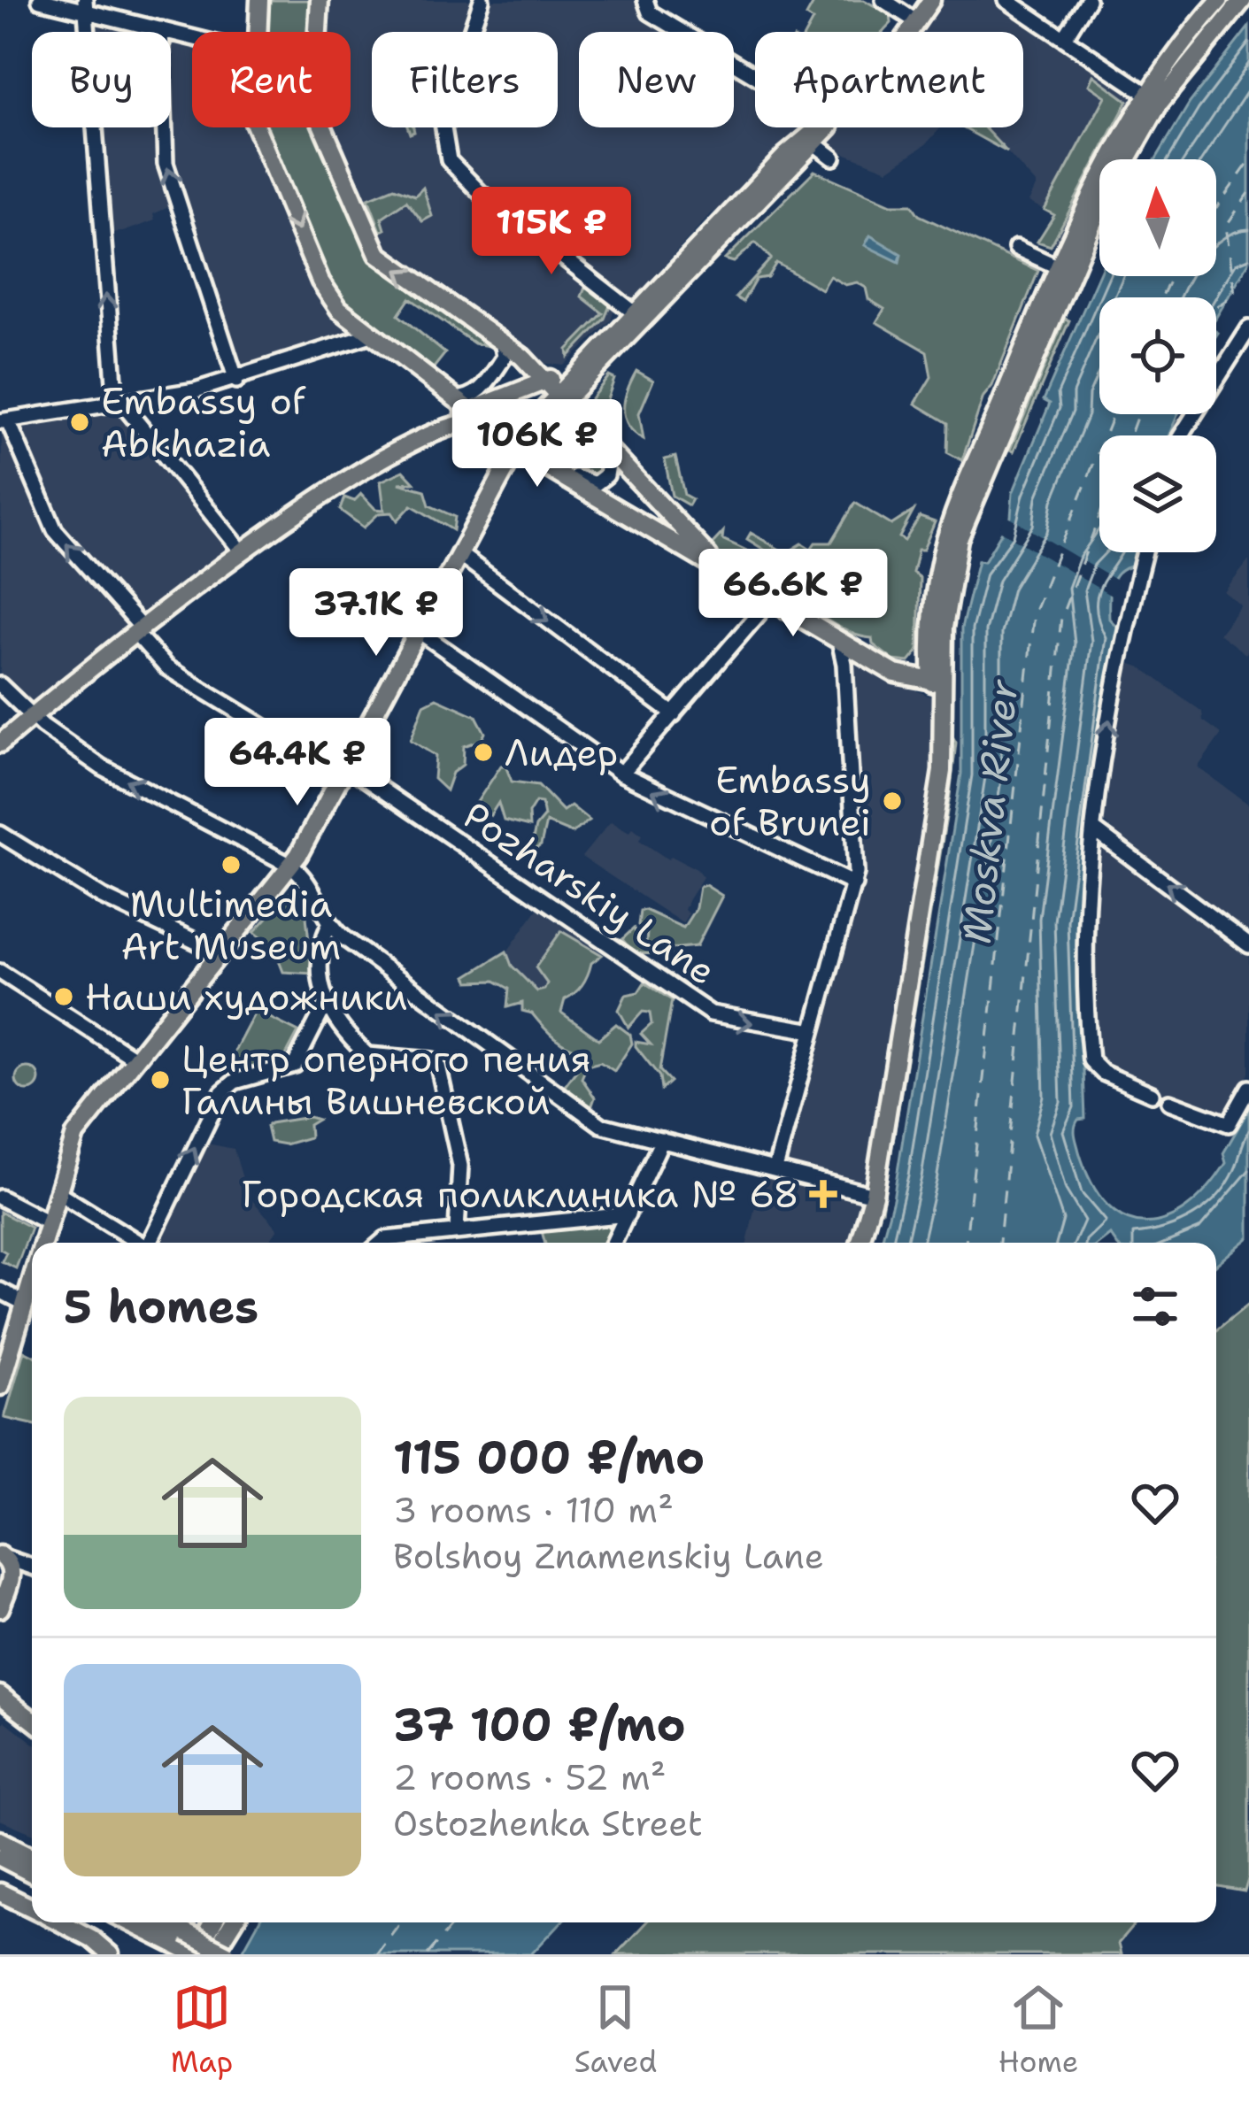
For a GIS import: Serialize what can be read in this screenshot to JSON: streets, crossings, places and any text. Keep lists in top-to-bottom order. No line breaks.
{"streets":{"street":["Pozharskiy Lane"]},"water":["Moskva River"],"places":{"other":["Embassy of Abkhazia","Лидер","Embassy of Brunei","Multimedia Art Museum","Наши художники","Центр оперного пения Галины Вишневской"],"health":["Городская поликлиника № 68"]},"north":"top","page":{"chip":["Buy","Rent","Filters","New","Apartment"],"price":["115K ₽","106K ₽","66.6K ₽","37.1K ₽","64.4K ₽"],"heading":"5 homes","list":[{"name":"115 000 ₽/mo","note":"3 rooms · 110 m² · Bolshoy Znamenskiy Lane"},{"name":"37 100 ₽/mo","note":"2 rooms · 52 m² · Ostozhenka Street"}],"tabs":["Map","Saved","Home"]}}
